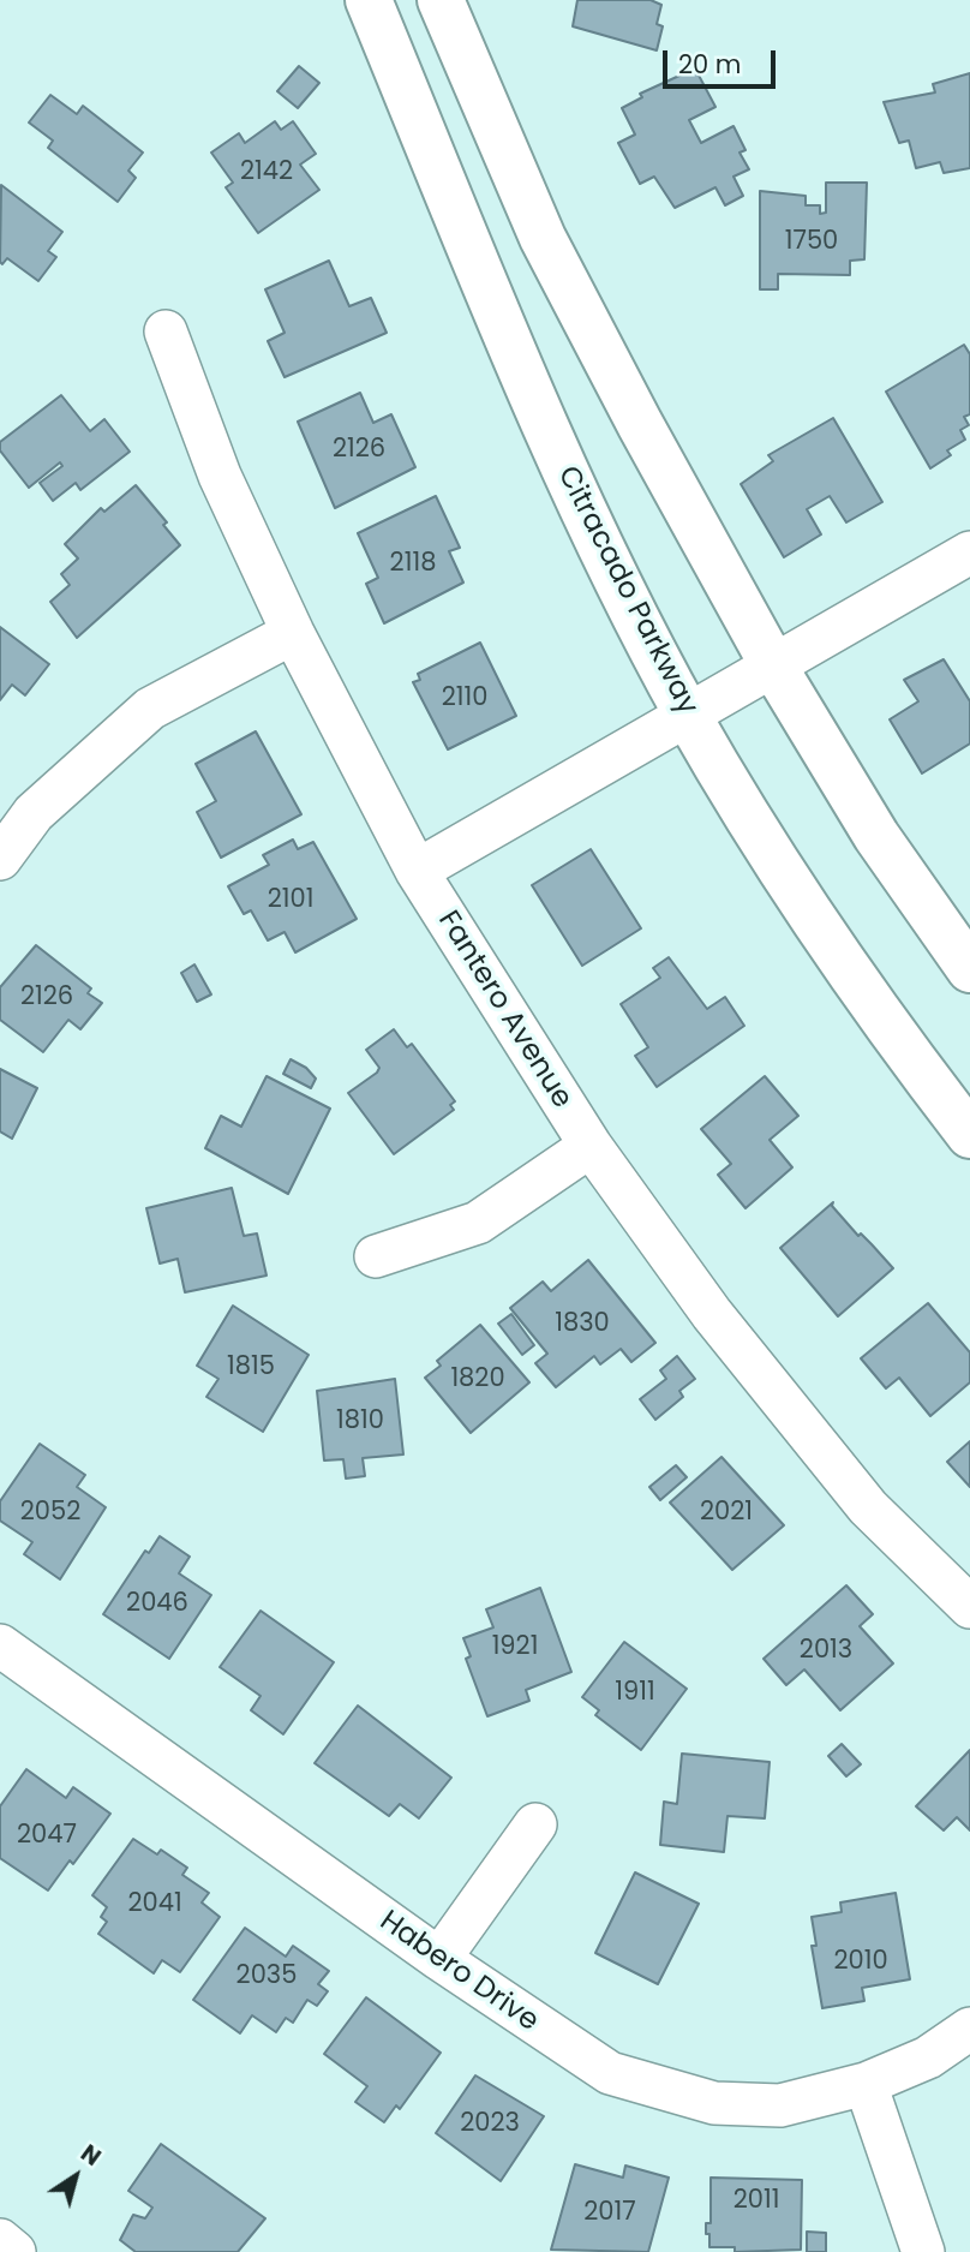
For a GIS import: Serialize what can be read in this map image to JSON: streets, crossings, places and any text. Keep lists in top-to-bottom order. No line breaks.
{"streets":{"street":["Citracado Parkway","Fantero Avenue","Habero Drive"]},"house_numbers":["2142","1750","2126","2118","2110","2101","2126","1830","1815","1820","1810","2052","2021","2046","1921","2013","1911","2047","2041","2010","2035","2023","2011","2017"],"scale_bar":"20 m","north":"top right"}
